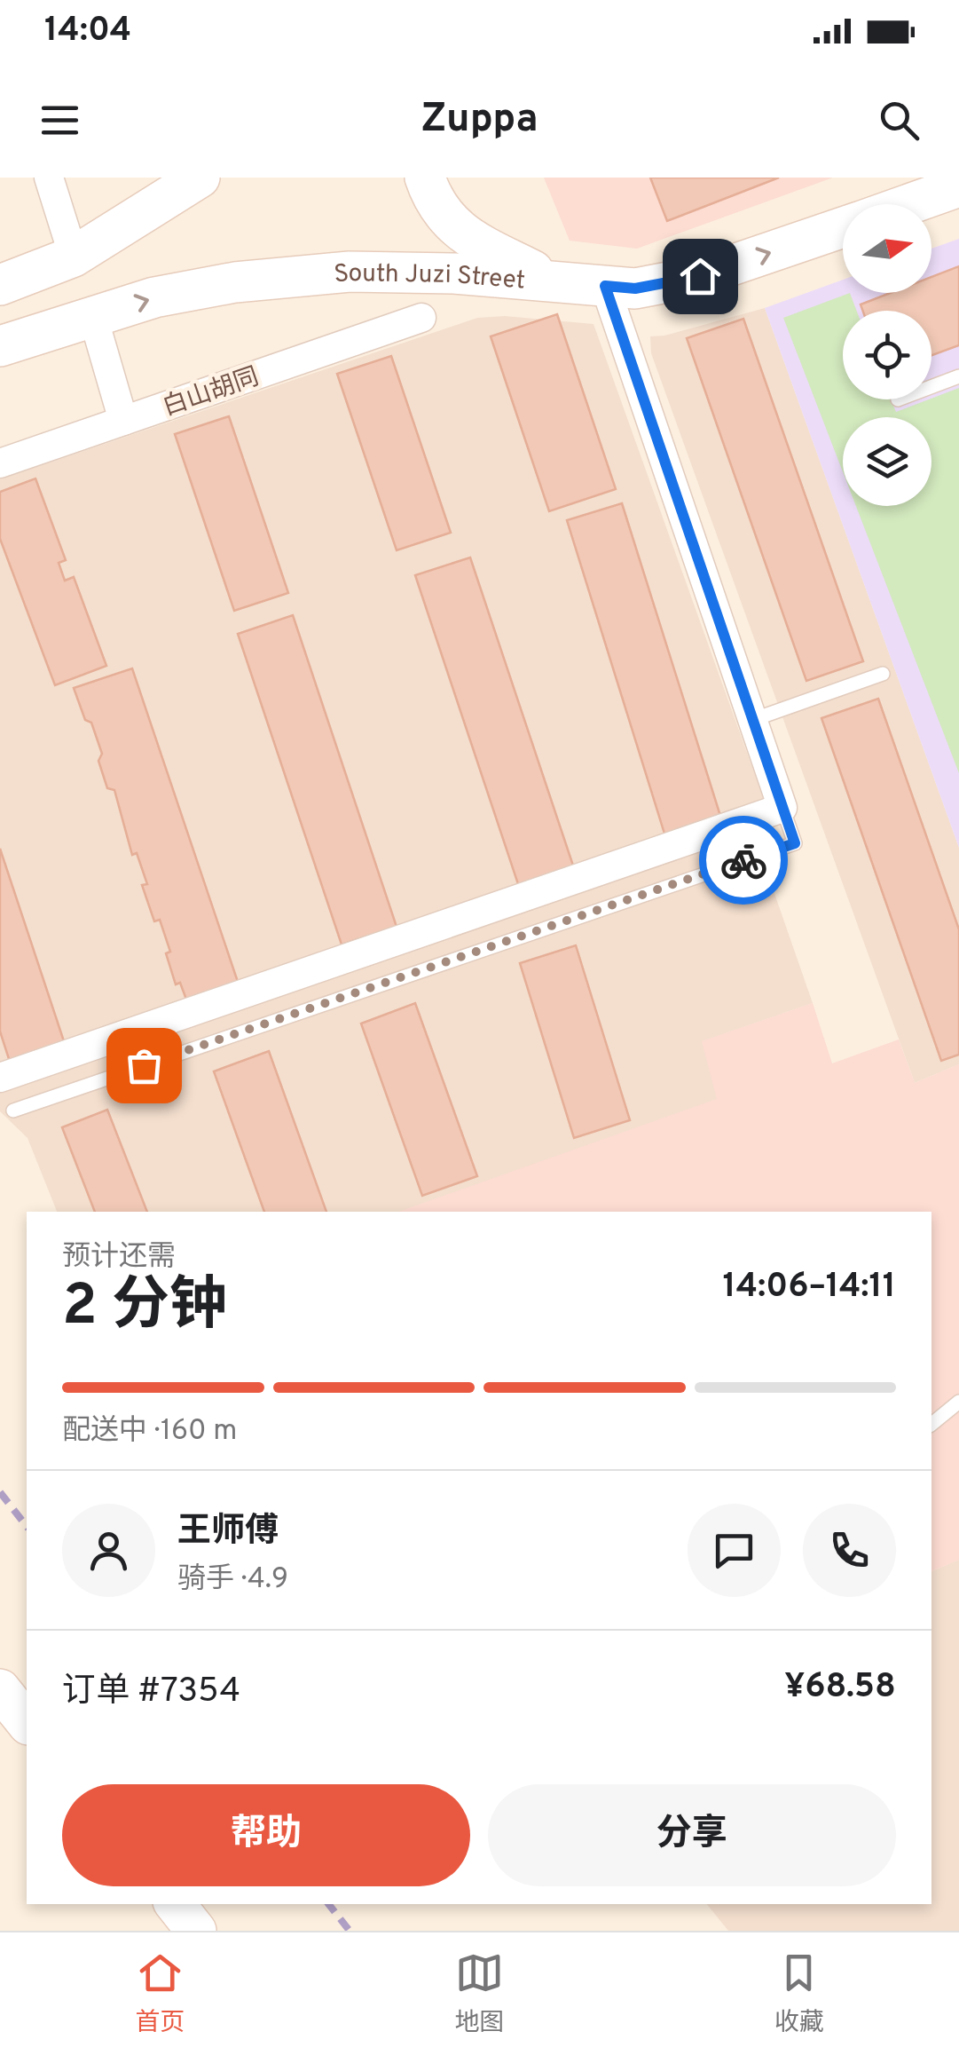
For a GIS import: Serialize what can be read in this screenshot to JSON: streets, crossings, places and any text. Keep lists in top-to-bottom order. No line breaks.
{"streets":{"main road":["South Juzi Street"],"street":["白山胡同"]},"one_way":["South Juzi Street"],"north":"right","page":{"status":"14:04","header":"Zuppa","heading":["2 分钟","预计还需","14:06–14:11"],"panel":["王师傅","骑手 · 4.9","订单 #7354","¥68.58"],"bar":"配送中 · 160 m","buttons":["帮助","分享"],"tabs":["首页","地图","收藏"]}}
